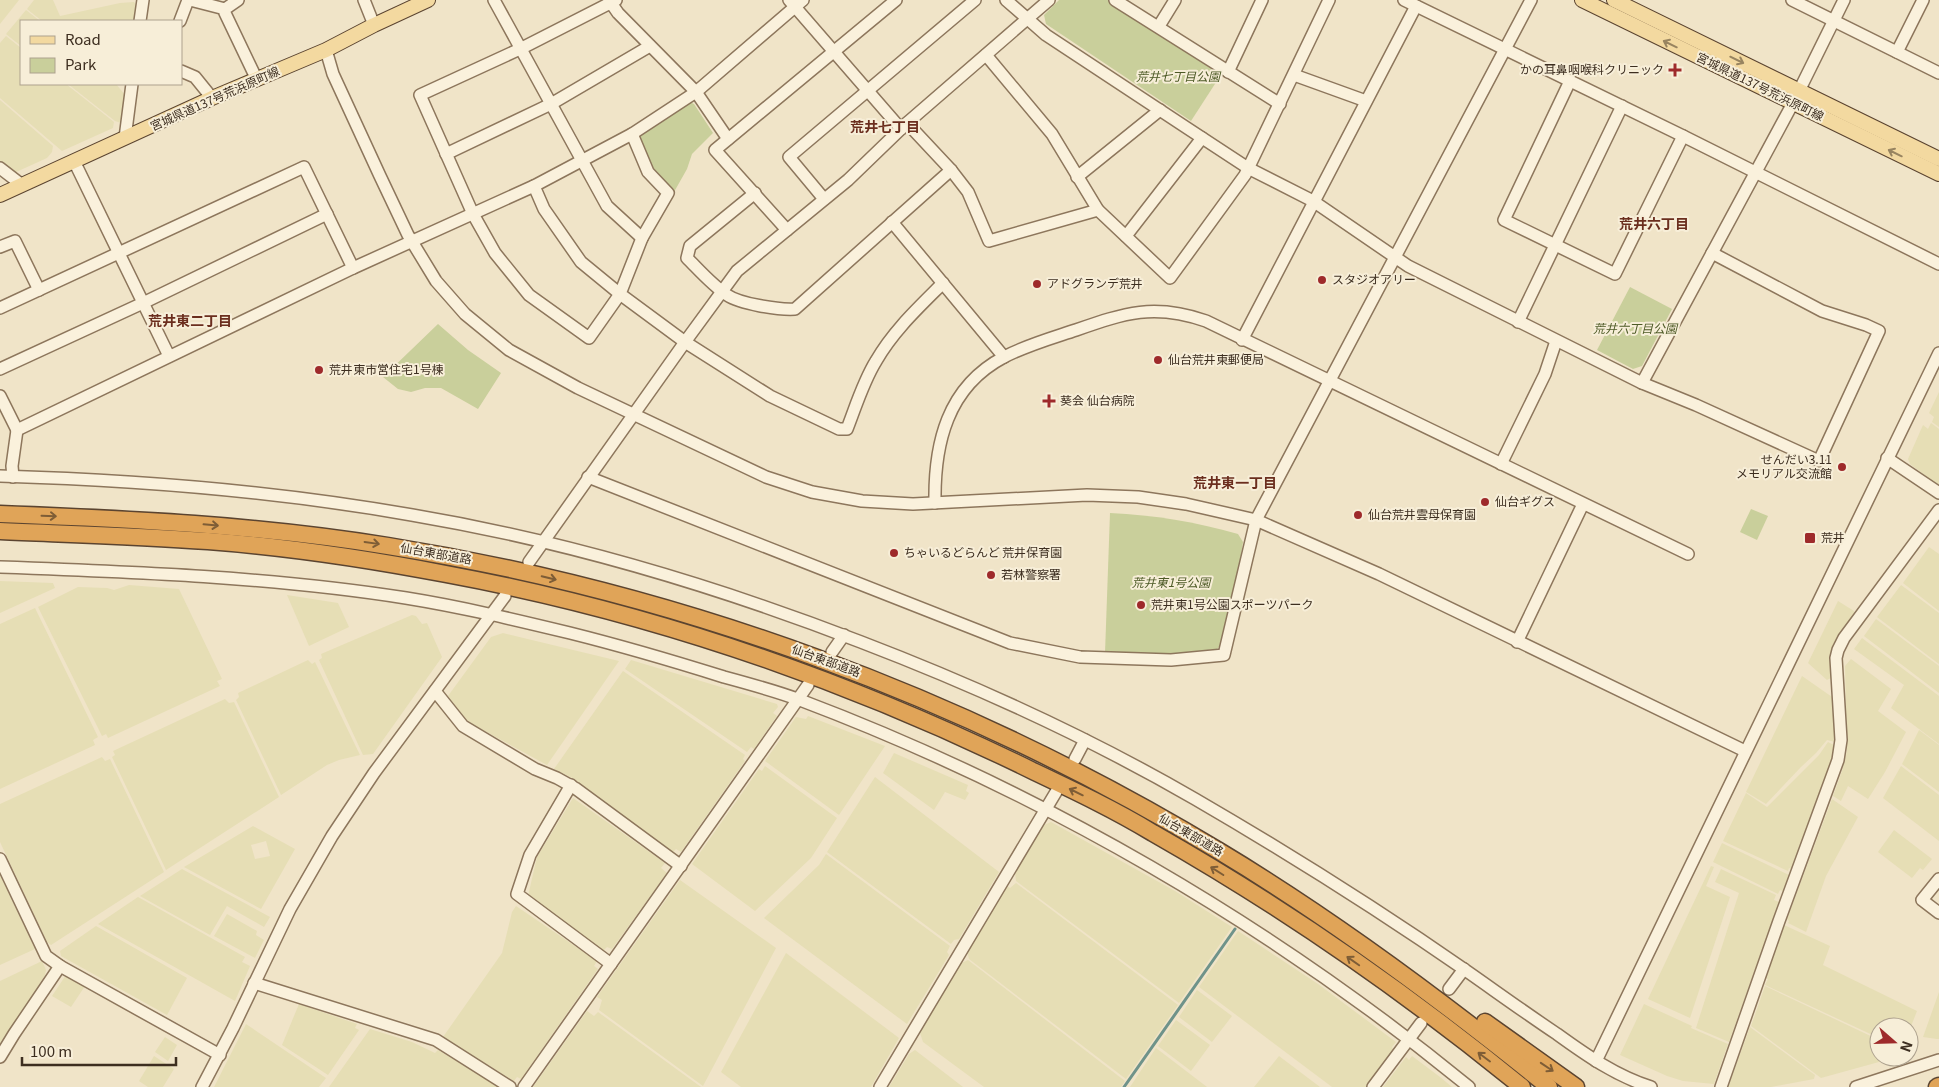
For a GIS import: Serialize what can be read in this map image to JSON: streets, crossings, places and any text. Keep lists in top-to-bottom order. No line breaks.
{"streets":{"highway":["仙台東部道路"],"main road":["宮城県道137号荒浜原町線"]},"districts":["荒井七丁目","荒井六丁目","荒井東二丁目","荒井東一丁目"],"parks":["荒井七丁目公園","荒井六丁目公園","荒井東1号公園"],"places":{"health":["かの耳鼻咽喉科クリニック","葵会 仙台病院"],"other":["スタジオアリー","アドグランデ荒井","仙台荒井東郵便局","荒井東市営住宅1号棟","せんだい3.11 メモリアル交流館","仙台ギグス","仙台荒井雲母保育園","ちゃいるどらんど 荒井保育園","若林警察署","荒井東1号公園スポーツパーク"],"transit":["荒井"]},"legend":["Road","Park"],"scale_bar":"100 m","north":"right"}
